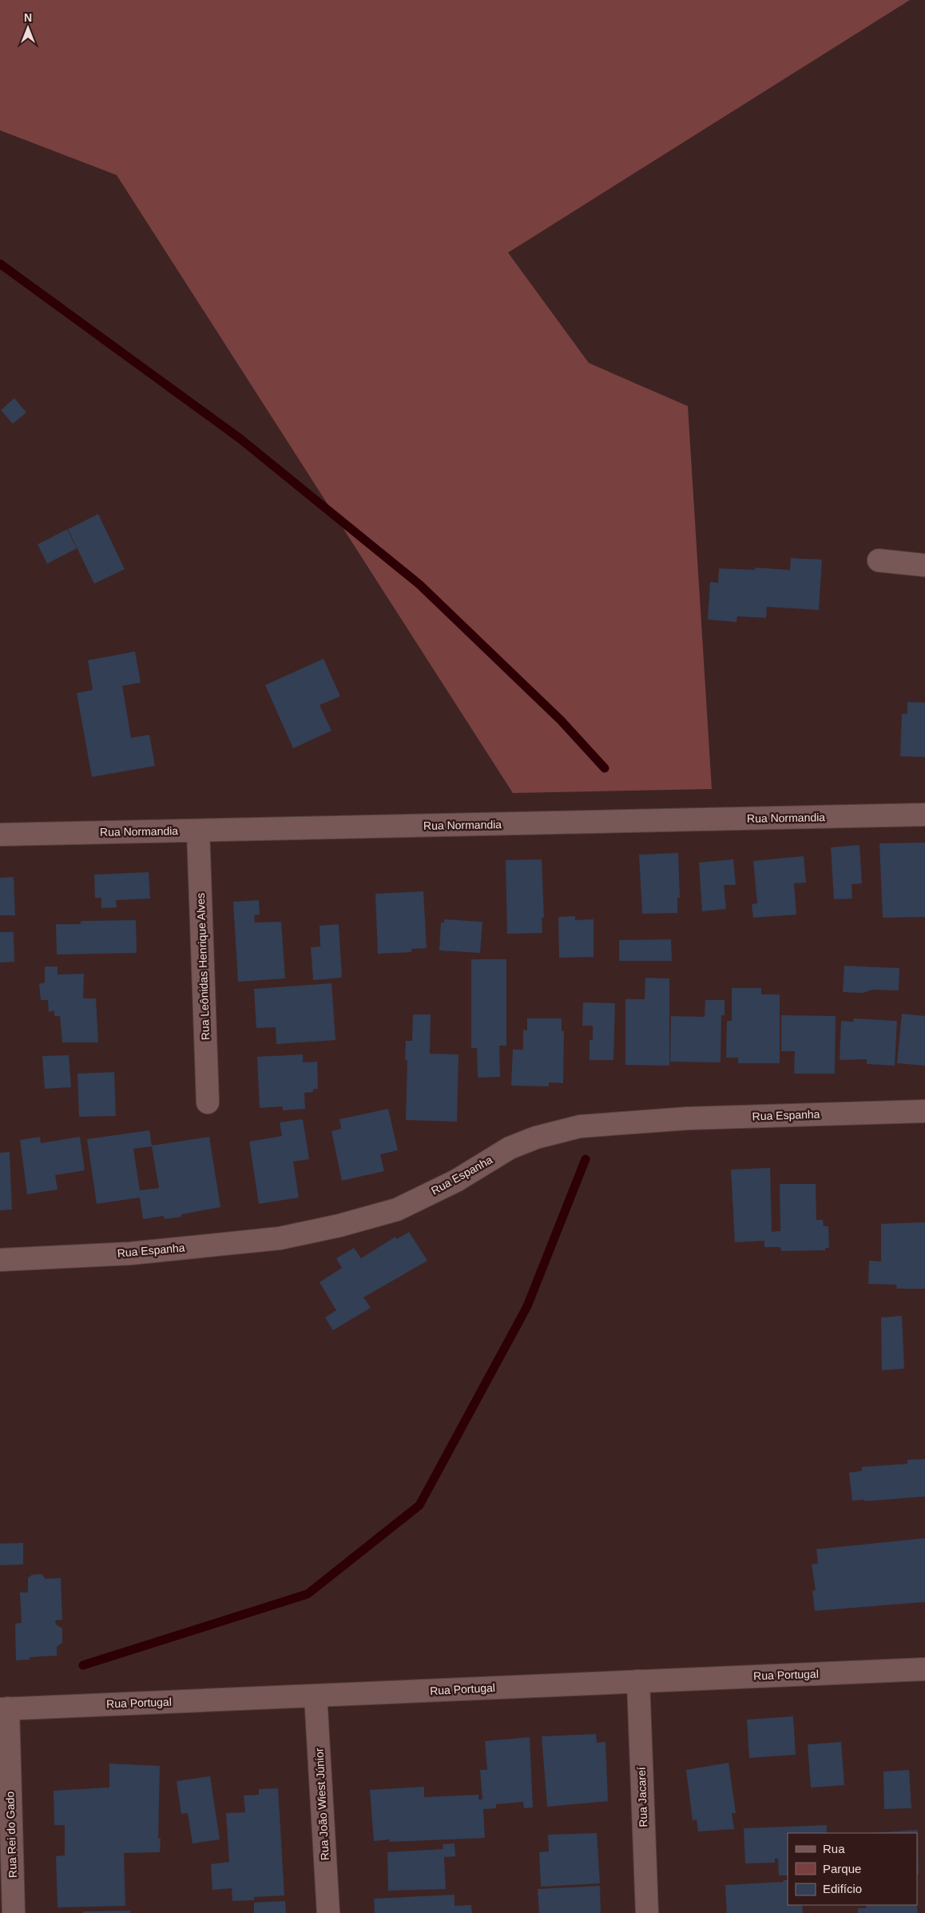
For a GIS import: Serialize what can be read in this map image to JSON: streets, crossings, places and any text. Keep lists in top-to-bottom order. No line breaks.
{"streets":{"street":["Rua Normandia","Rua Leônidas Henrique Alves","Rua Espanha","Rua Portugal","Rua Jacareí","Rua João Wiest Júnior","Rua Rei do Gado"]},"crossings":[["Rua Normandia","Rua Leônidas Henrique Alves"],["Rua Portugal","Rua Jacareí"],["Rua Portugal","Rua João Wiest Júnior"],["Rua Portugal","Rua Rei do Gado"]],"legend":["Rua","Parque","Edifício"],"north":"top"}
